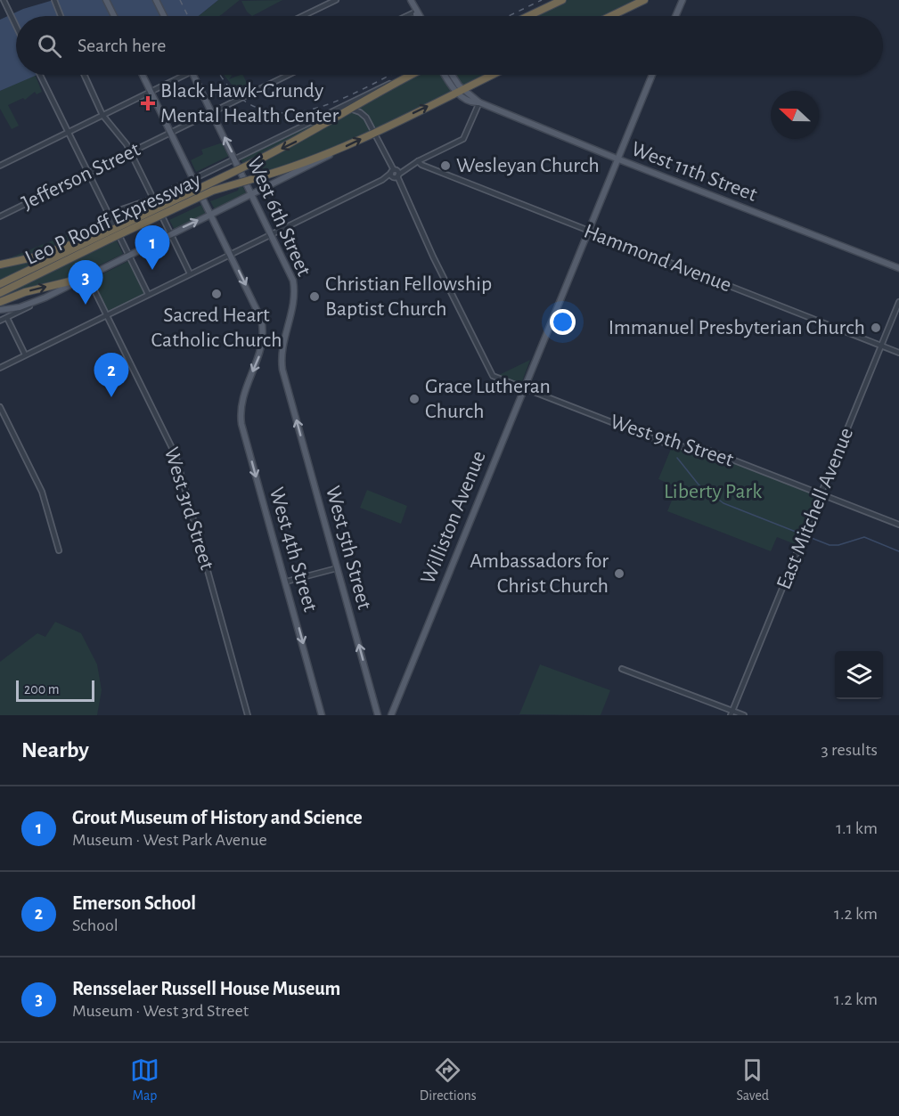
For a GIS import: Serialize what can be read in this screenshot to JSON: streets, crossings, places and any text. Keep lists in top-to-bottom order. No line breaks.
{"streets":{"highway":["Leo P Rooff Expressway"],"main road":["West 11th Street","West 6th Street","Williston Avenue","West 5th Street","West 4th Street"],"street":["Jefferson Street","Hammond Avenue","West 9th Street","West 3rd Street","East Mitchell Avenue"]},"crossings":[["West 11th Street","Leo P Rooff Expressway"],["West 11th Street","Williston Avenue"],["Jefferson Street","West 6th Street"],["West 6th Street","West 5th Street"],["Leo P Rooff Expressway","West 9th Street"],["Hammond Avenue","East Mitchell Avenue"],["Hammond Avenue","Williston Avenue"],["West 9th Street","East Mitchell Avenue"],["West 9th Street","Williston Avenue"]],"one_way":["West 5th Street","West 4th Street"],"parks":["Liberty Park"],"places":{"health":["Black Hawk-Grundy Mental Health Center"],"other":["Wesleyan Church","Sacred Heart Catholic Church","Christian Fellowship Baptist Church","Immanuel Presbyterian Church","Grace Lutheran Church","Ambassadors for Christ Church"]},"scale_bar":"200 m","north":"left","page":{"search":"Search here","pins":["1","3","2"],"scale":"200 m","heading":["Nearby","3 results"],"list":[{"mark":"1","name":"Grout Museum of History and Science","note":"Museum · West Park Avenue","value":"1.1 km"},{"mark":"2","name":"Emerson School","note":"School","value":"1.2 km"},{"mark":"3","name":"Rensselaer Russell House Museum","note":"Museum · West 3rd Street","value":"1.2 km"}],"nav":["Map","Directions","Saved"]}}
